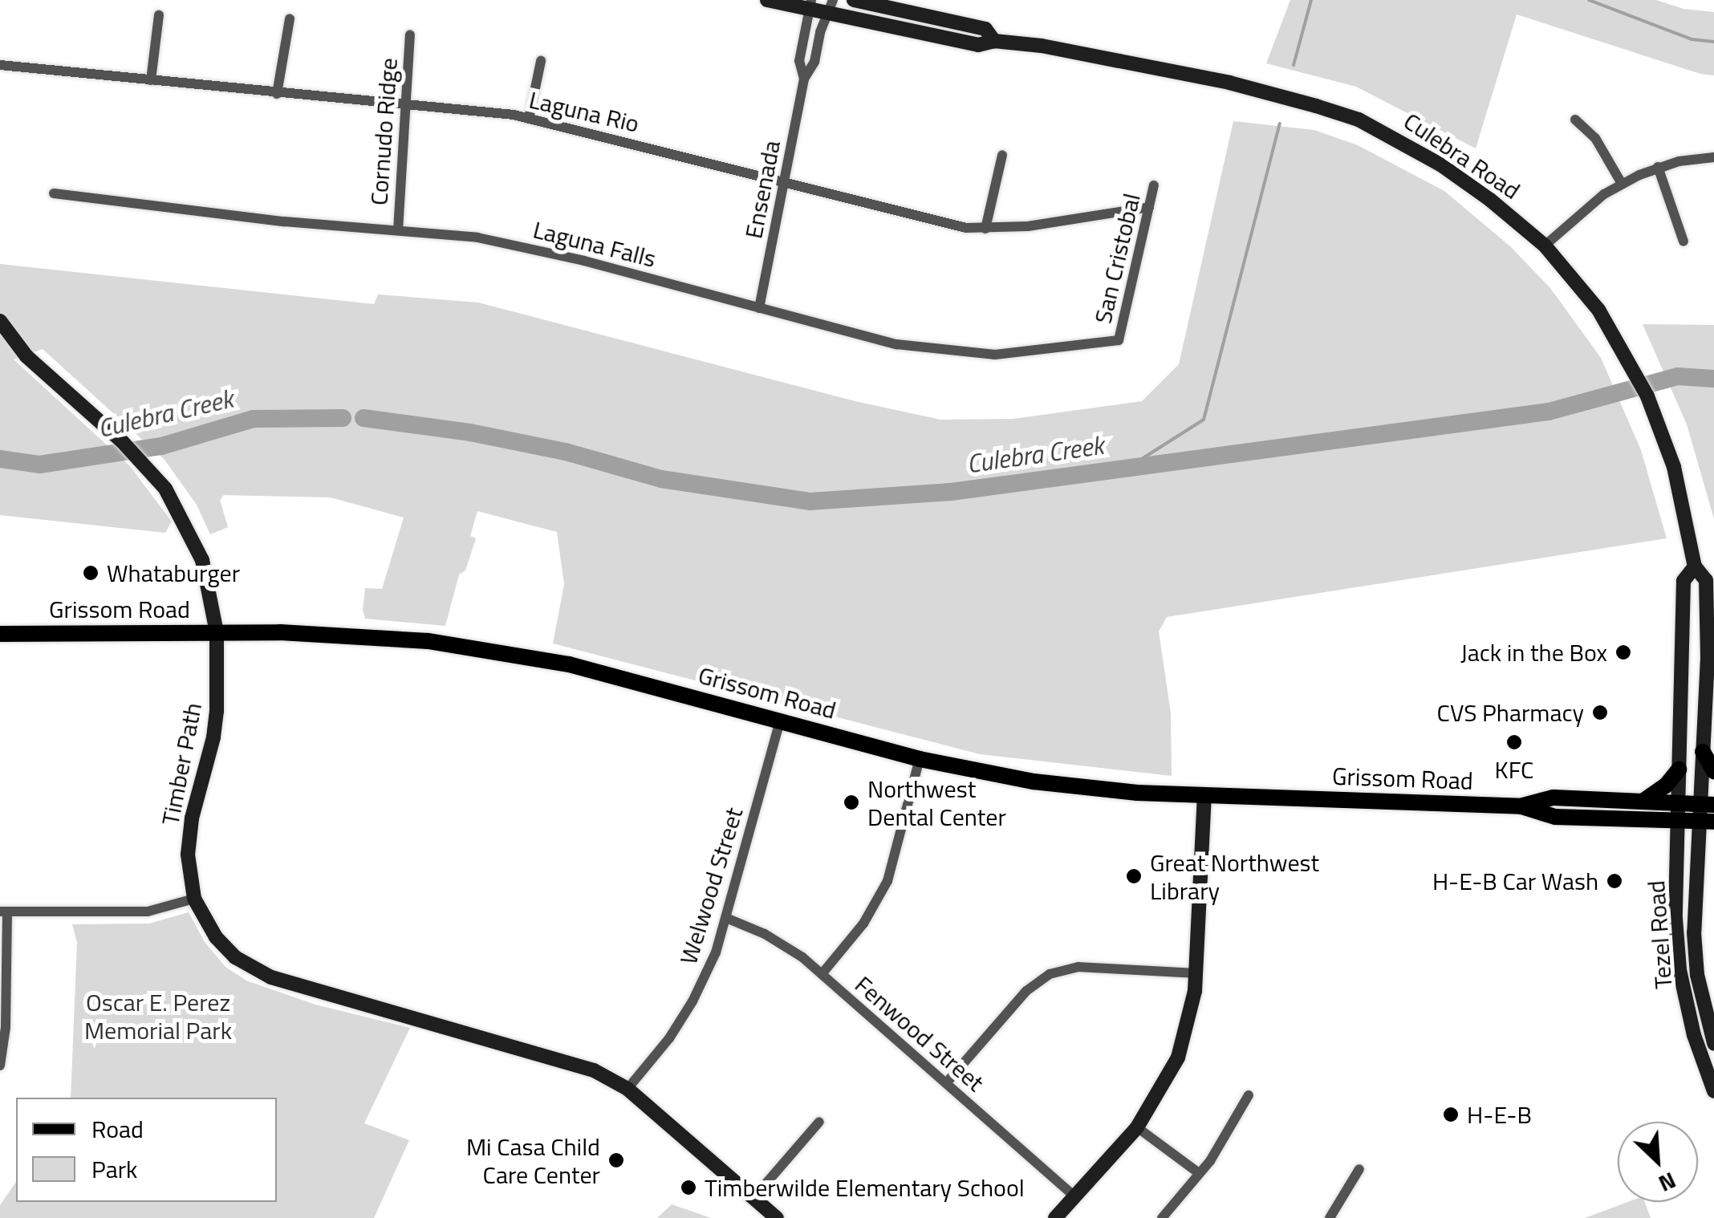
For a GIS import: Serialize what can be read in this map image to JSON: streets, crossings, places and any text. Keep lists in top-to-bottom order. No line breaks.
{"streets":{"main road":["Culebra Road","Grissom Road","Timber Path","Tezel Road"],"street":["Laguna Rio","Cornudo Ridge","Ensenada","Laguna Falls","San Cristobal","Welwood Street","Fenwood Street"]},"crossings":[["Laguna Rio","Cornudo Ridge"],["Laguna Rio","Ensenada"],["Laguna Rio","San Cristobal"],["Cornudo Ridge","Laguna Falls"],["Culebra Road","Ensenada"],["Culebra Road","Grissom Road"],["Culebra Road","Tezel Road"],["Ensenada","Laguna Falls"],["Laguna Falls","San Cristobal"],["Grissom Road","Timber Path"],["Grissom Road","Welwood Street"],["Grissom Road","Tezel Road"],["Timber Path","Welwood Street"],["Welwood Street","Fenwood Street"]],"water":["Culebra Creek"],"parks":["Oscar E. Perez Memorial Park"],"places":["Whataburger","Jack in the Box","CVS Pharmacy","KFC","Northwest Dental Center","Great Northwest Library","H-E-B Car Wash","H-E-B","Mi Casa Child Care Center","Timberwilde Elementary School"],"legend":["Road","Park"],"north":"bottom right"}
